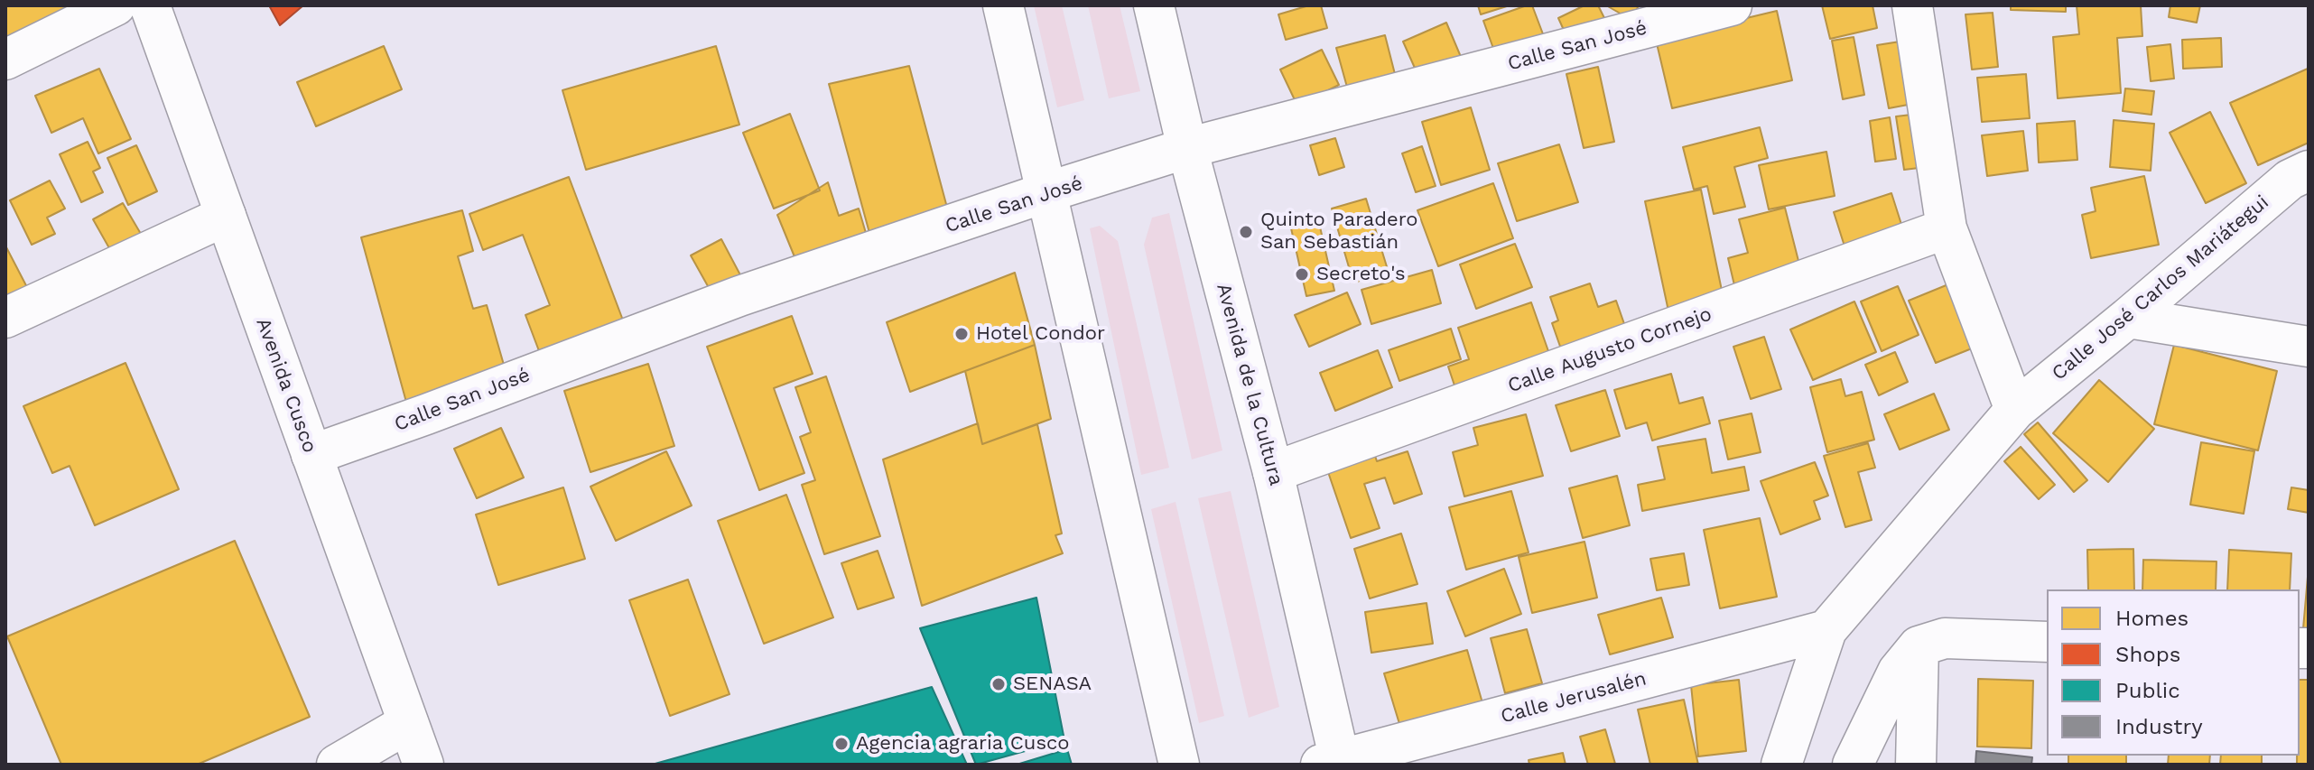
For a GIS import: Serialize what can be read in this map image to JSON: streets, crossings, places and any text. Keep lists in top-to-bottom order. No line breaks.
{"streets":{"main road":["Calle San José","Calle José Carlos Mariátegui","Calle Augusto Cornejo","Avenida de la Cultura","Avenida Cusco","Calle Jerusalén"]},"crossings":[["Calle San José","Avenida de la Cultura"],["Calle San José","Avenida Cusco"],["Calle José Carlos Mariátegui","Calle Jerusalén"],["Calle Augusto Cornejo","Avenida de la Cultura"],["Avenida de la Cultura","Calle Jerusalén"]],"places":["Quinto Paradero San Sebastián","Secreto's","Hotel Condor","SENASA","Agencia agraria Cusco"],"legend":["Homes","Shops","Public","Industry"]}
